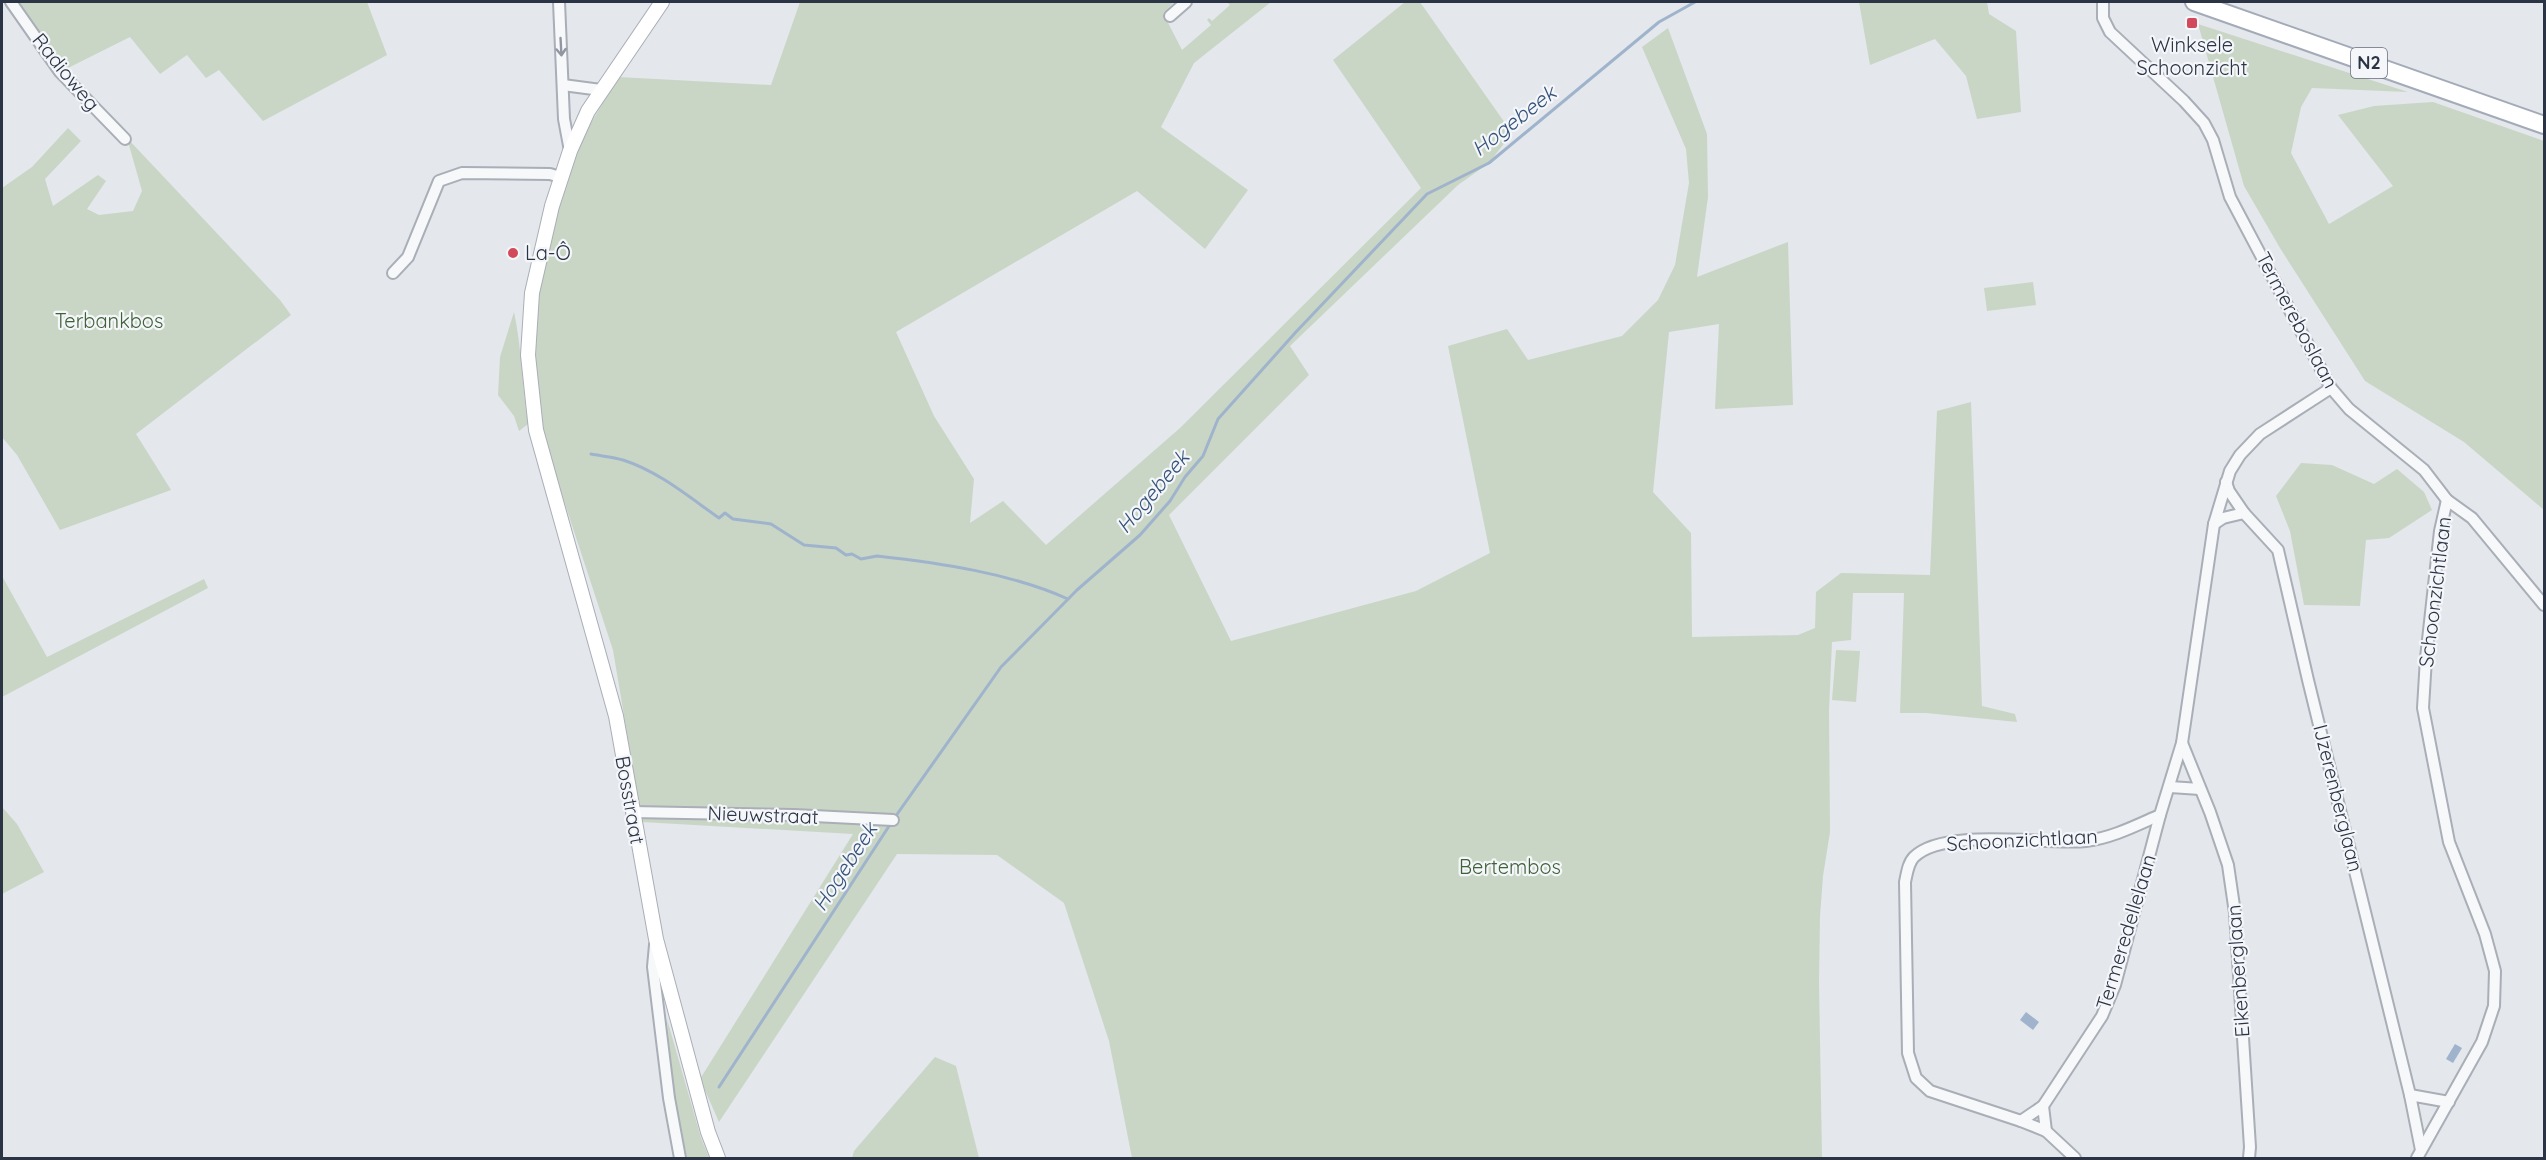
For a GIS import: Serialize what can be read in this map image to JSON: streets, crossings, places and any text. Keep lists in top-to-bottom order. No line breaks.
{"streets":{"main road":["N2"],"street":["Radioweg","Termereboslaan","Schoonzichtlaan","IJzerenberglaan","Bosstraat","Nieuwstraat","Termeredellelaan","Eikenberglaan"]},"crossings":[["Termereboslaan","Schoonzichtlaan"],["Schoonzichtlaan","IJzerenberglaan"],["Schoonzichtlaan","Termeredellelaan"],["Bosstraat","Nieuwstraat"]],"water":["Hogebeek"],"parks":["Terbankbos","Bertembos"],"places":{"transit":["Winksele Schoonzicht"],"other":["La-Ô"]}}
